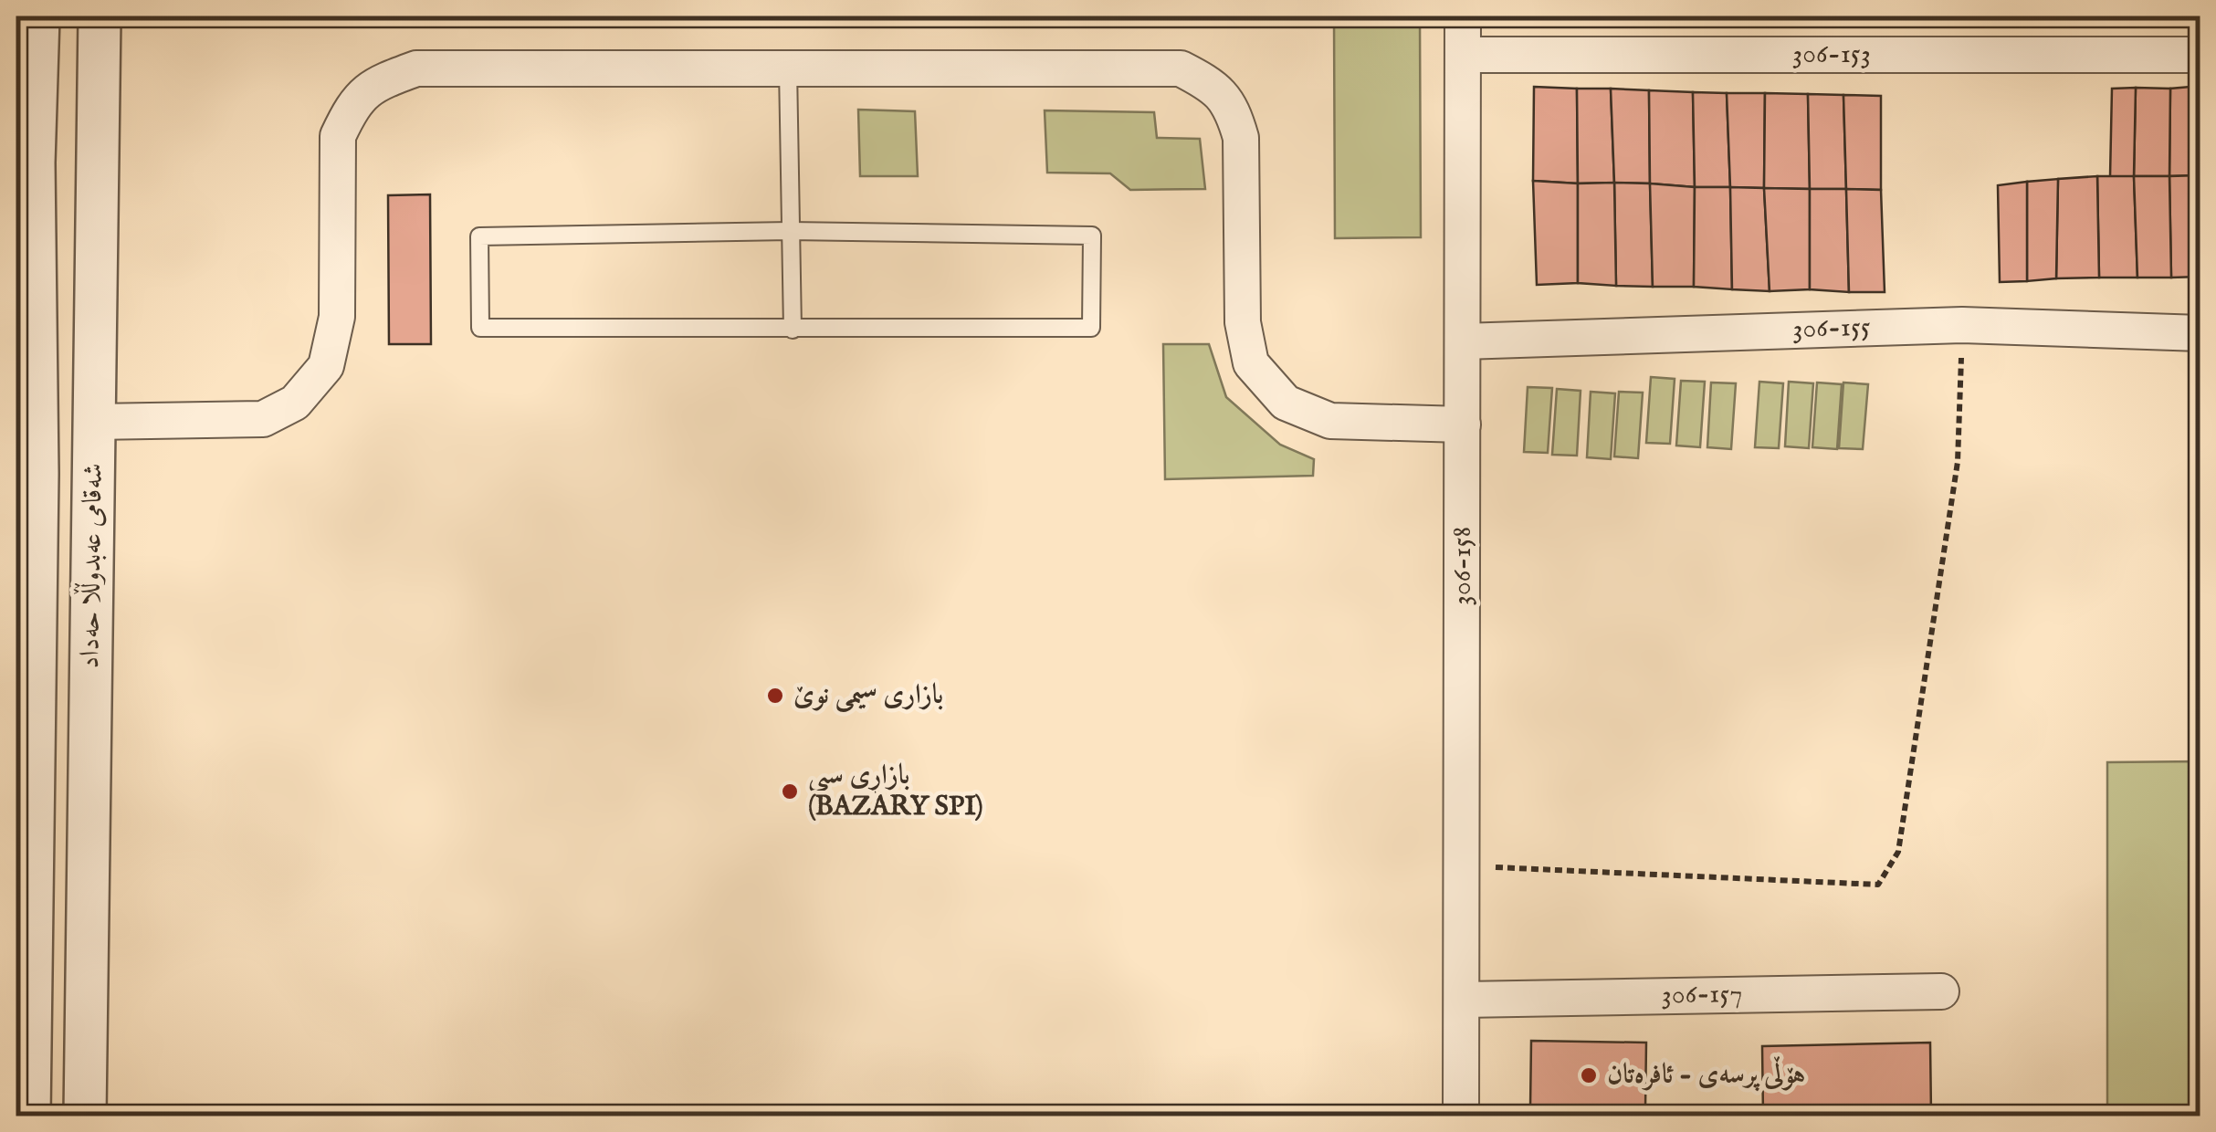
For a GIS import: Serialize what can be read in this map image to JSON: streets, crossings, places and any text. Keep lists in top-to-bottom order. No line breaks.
{"streets":{"street":["306-153","306-155","شەقامی عەبدوڵڵا حەداد","306-158","306-157"]},"crossings":[["306-153","306-158"],["306-155","306-158"],["306-158","306-157"]],"places":["بازاری سیمی نوێ","بازاڕی سپی (BAZARY SPI)","هۆڵی پرسەی - ئافرەتان"]}
